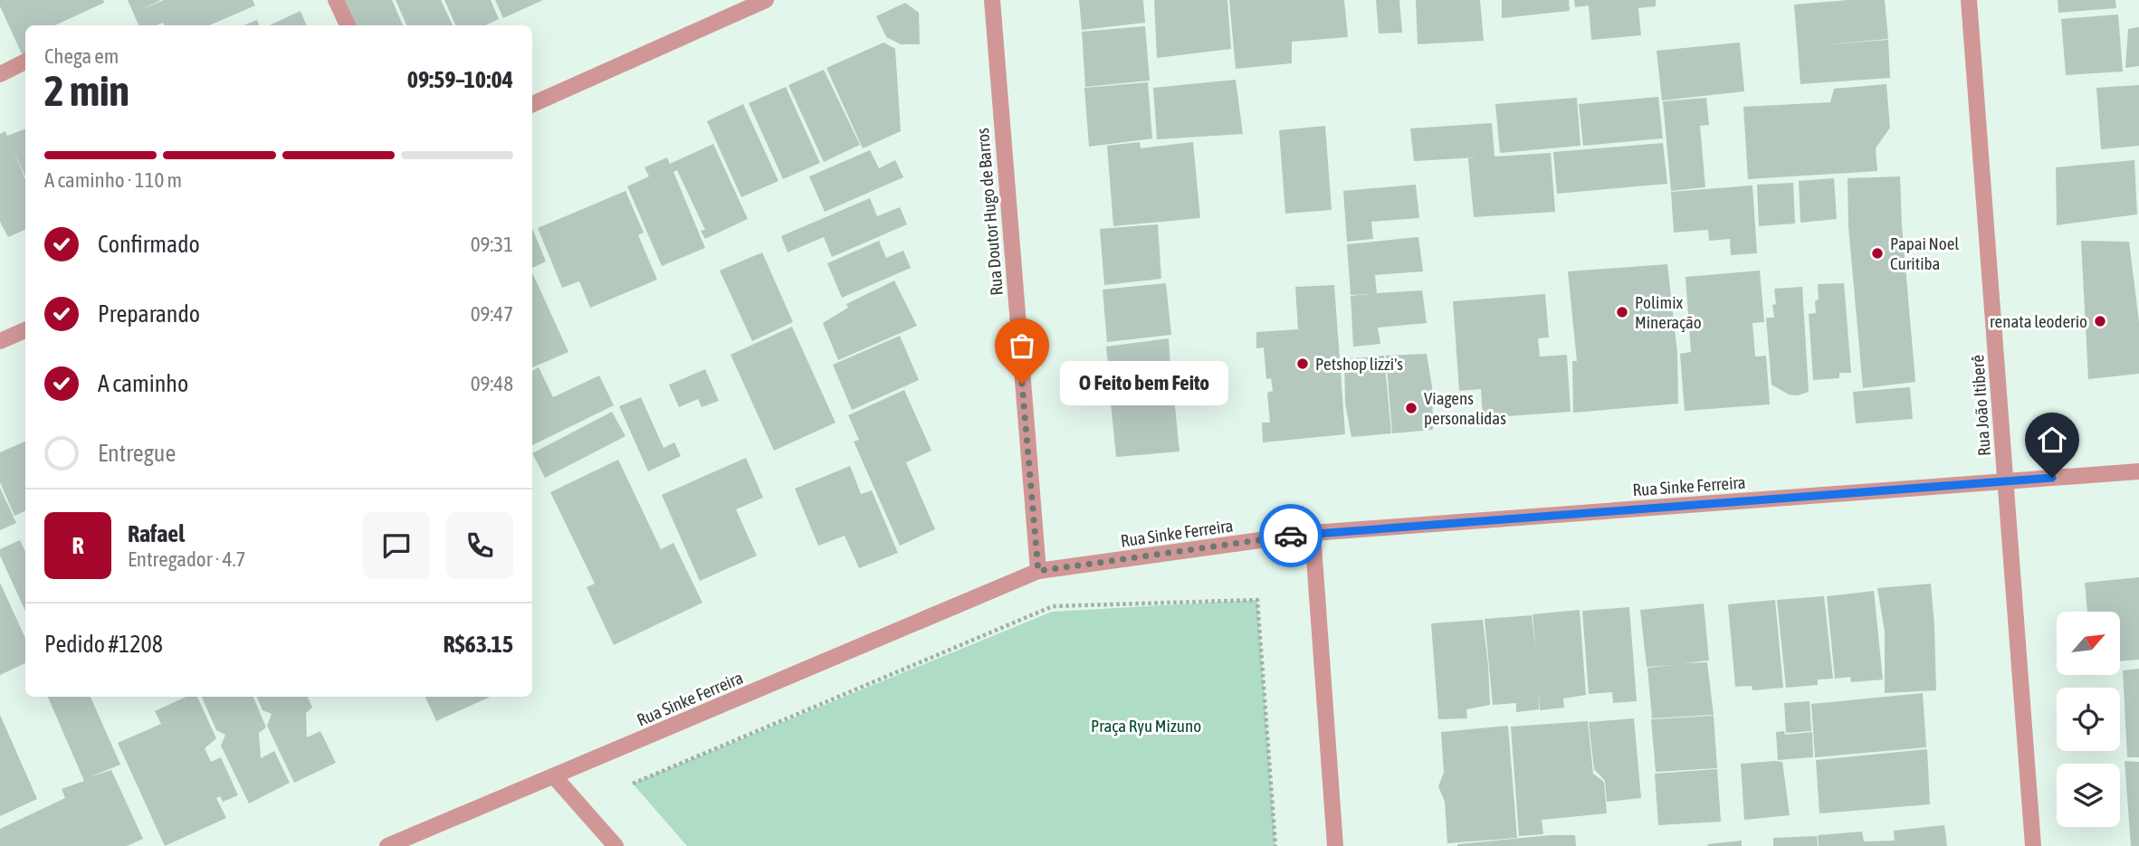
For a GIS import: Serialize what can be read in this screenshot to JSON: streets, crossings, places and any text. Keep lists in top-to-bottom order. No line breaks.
{"streets":{"street":["Rua Doutor Hugo de Barros","Rua João Itiberê","Rua Sinke Ferreira"]},"crossings":[["Rua Doutor Hugo de Barros","Rua Sinke Ferreira"],["Rua João Itiberê","Rua Sinke Ferreira"]],"parks":["Praça Ryu Mizuno"],"places":["Papai Noel Curitiba","Polimix Mineração","renata leoderio","Petshop lizzi's","O Feito bem Feito","Viagens personalidas"],"north":"top right","page":{"heading":["2 min","Chega em","09:59–10:04"],"panel":["Rafael","Entregador · 4.7","Pedido #1208","R$63.15"],"bar":"A caminho · 110 m","list":[["Confirmado","09:31"],["Preparando","09:47"],["A caminho","09:48"],"Entregue"],"bubble":"O Feito bem Feito","round":"R"}}
